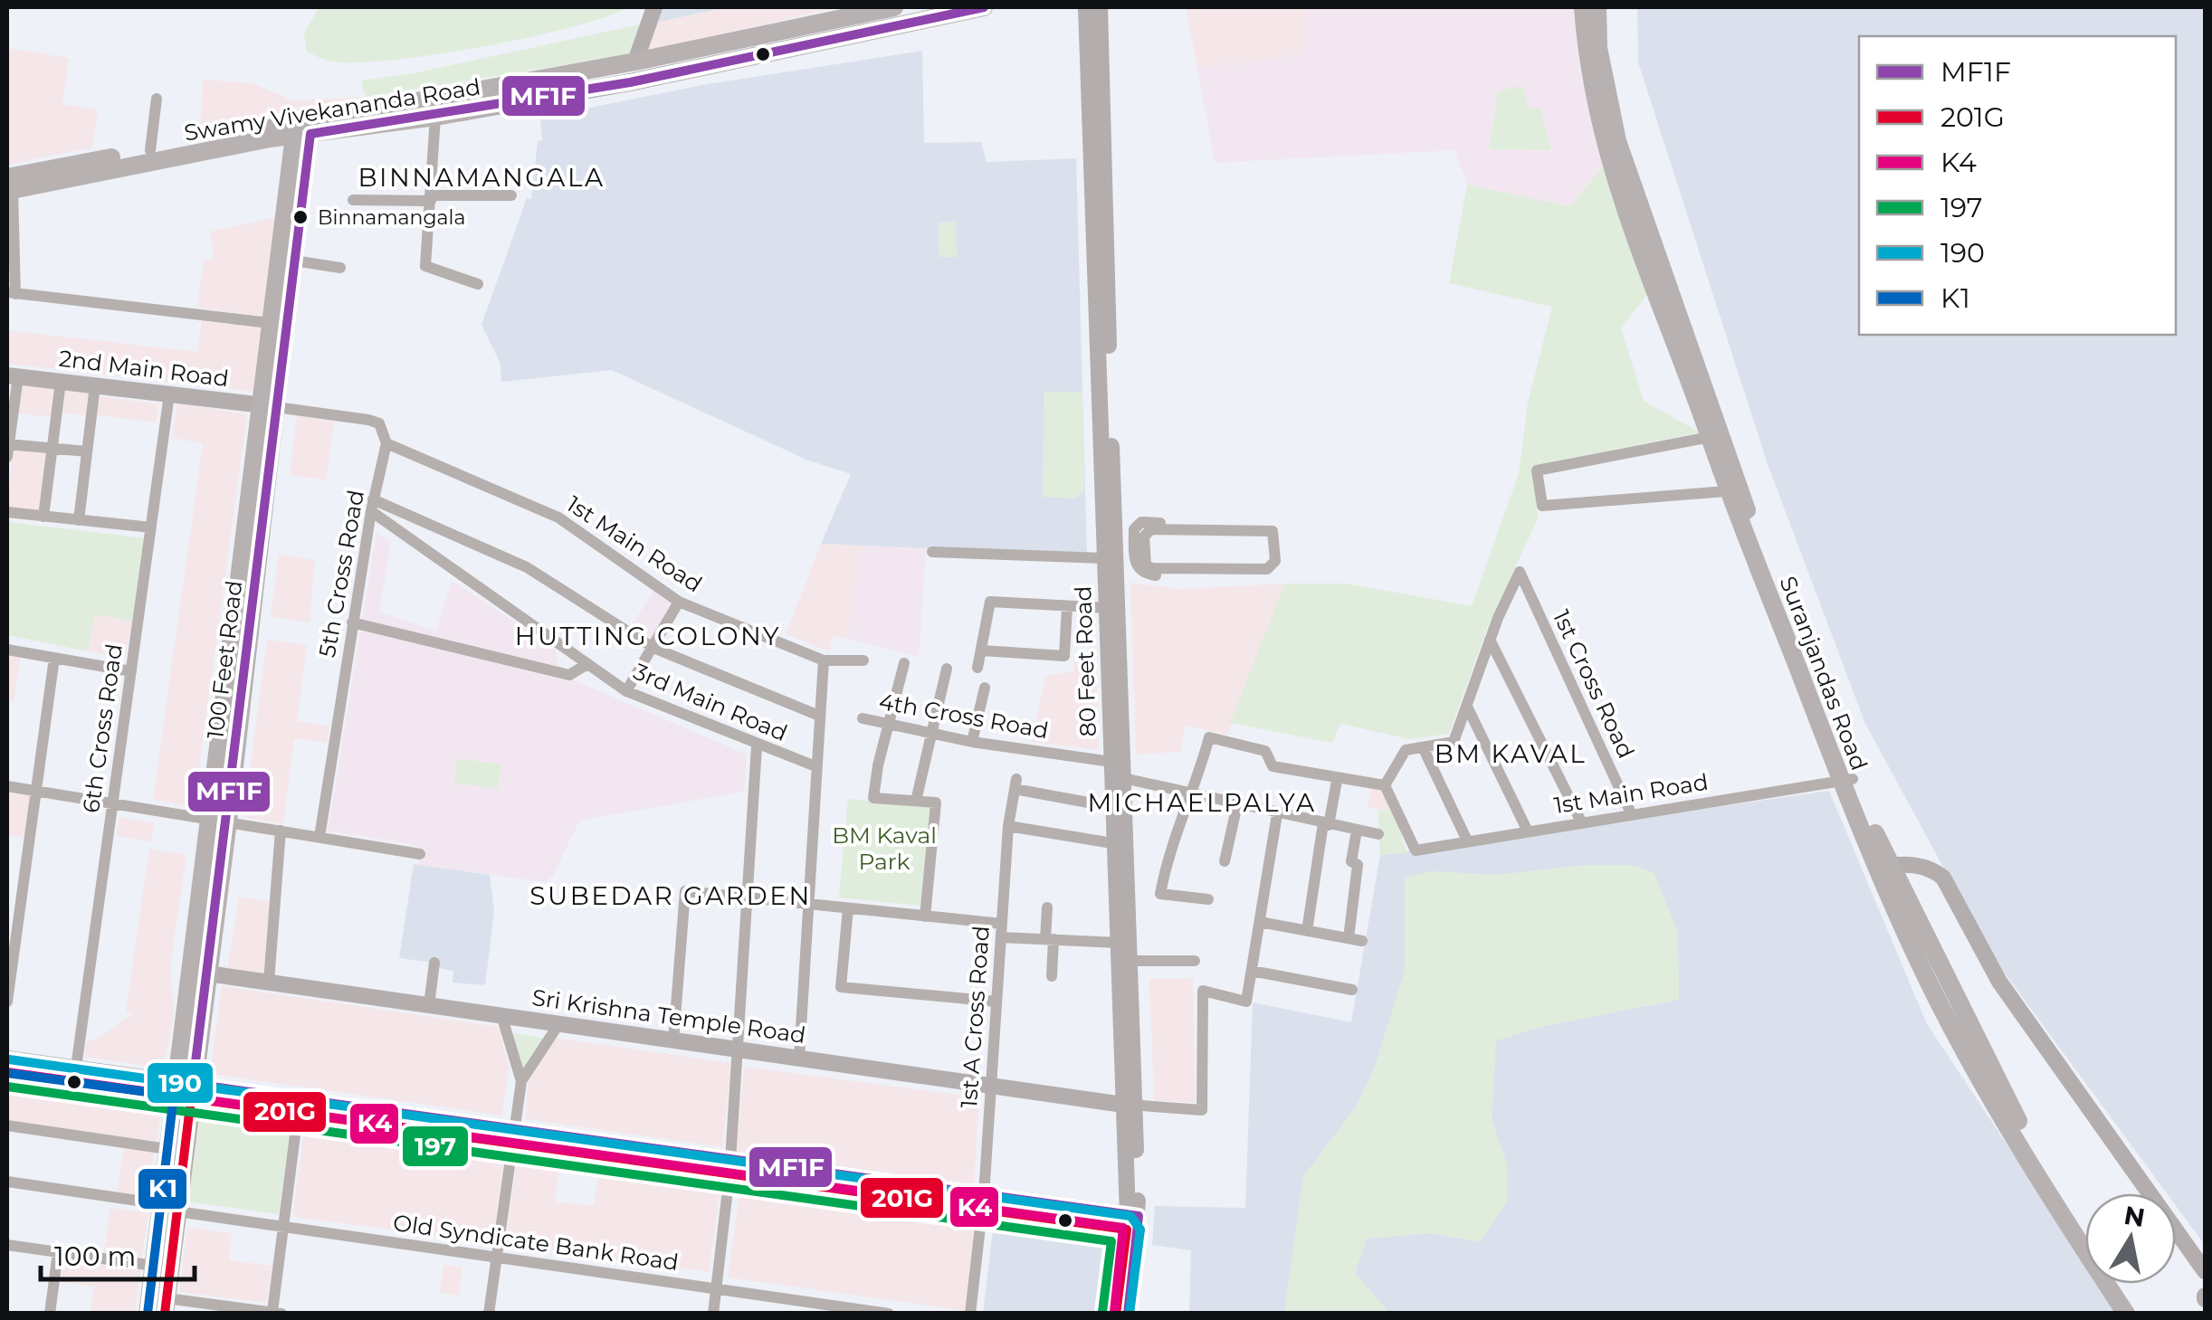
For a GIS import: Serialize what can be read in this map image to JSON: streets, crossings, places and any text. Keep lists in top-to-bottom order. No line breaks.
{"streets":{"main road":["Swamy Vivekananda Road","2nd Main Road","100 Feet Road","80 Feet Road","Suranjandas Road","Sri Krishna Temple Road"],"street":["1st Main Road","5th Cross Road","1st Cross Road","3rd Main Road","4th Cross Road","6th Cross Road","1st A Cross Road","Old Syndicate Bank Road"]},"crossings":[["Swamy Vivekananda Road","100 Feet Road"],["2nd Main Road","100 Feet Road"],["2nd Main Road","6th Cross Road"],["1st Main Road","5th Cross Road"],["1st Main Road","Suranjandas Road"],["1st Main Road","1st Cross Road"],["5th Cross Road","3rd Main Road"],["100 Feet Road","Sri Krishna Temple Road"],["100 Feet Road","Old Syndicate Bank Road"],["80 Feet Road","4th Cross Road"],["80 Feet Road","Sri Krishna Temple Road"],["80 Feet Road","1st A Cross Road"],["Sri Krishna Temple Road","1st A Cross Road"]],"districts":["BINNAMANGALA","HUTTING COLONY","BM KAVAL","MICHAELPALYA","SUBEDAR GARDEN"],"parks":["BM Kaval Park"],"places":["Binnamangala"],"lines":["transit line MF1F","transit line 190","transit line K4","transit line K1","transit line 197","transit line 201G"],"legend":["MF1F","201G","K4","197","190","K1"],"scale_bar":"100 m","north":"top"}
